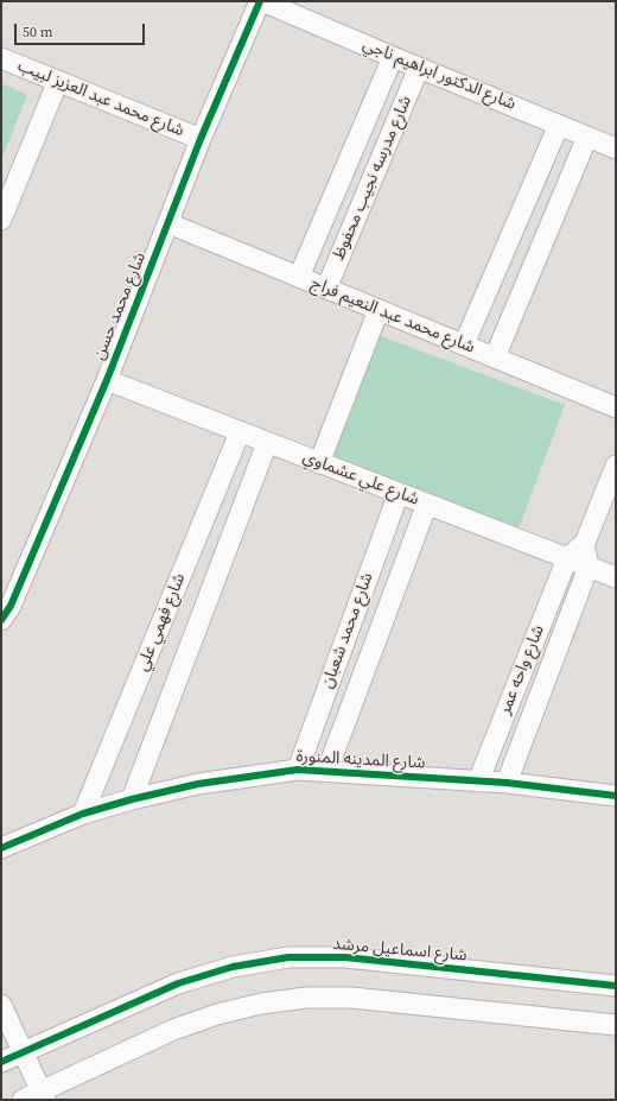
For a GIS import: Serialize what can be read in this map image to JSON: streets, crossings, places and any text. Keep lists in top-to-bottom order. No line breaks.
{"streets":{"street":["شارع الدكتور ابراهيم ناجي","شارع محمد عبد العزيز لبيب","شارع مدرسه نجيب محفوظ","شارع محمد حسن","شارع محمد عبد النعيم فراج","شارع علي عشماوي","شارع فهمي علي","شارع محمد شعبان","شارع واحه عمر","شارع المدينه المنورة","شارع اسماعيل مرشد"]},"crossings":[["شارع الدكتور ابراهيم ناجي","شارع مدرسه نجيب محفوظ"],["شارع الدكتور ابراهيم ناجي","شارع محمد حسن"],["شارع محمد عبد العزيز لبيب","شارع محمد حسن"],["شارع مدرسه نجيب محفوظ","شارع محمد عبد النعيم فراج"],["شارع محمد حسن","شارع محمد عبد النعيم فراج"],["شارع محمد حسن","شارع علي عشماوي"],["شارع علي عشماوي","شارع فهمي علي"],["شارع علي عشماوي","شارع محمد شعبان"],["شارع علي عشماوي","شارع واحه عمر"],["شارع فهمي علي","شارع المدينه المنورة"],["شارع محمد شعبان","شارع المدينه المنورة"],["شارع واحه عمر","شارع المدينه المنورة"]],"scale_bar":"50 m"}
